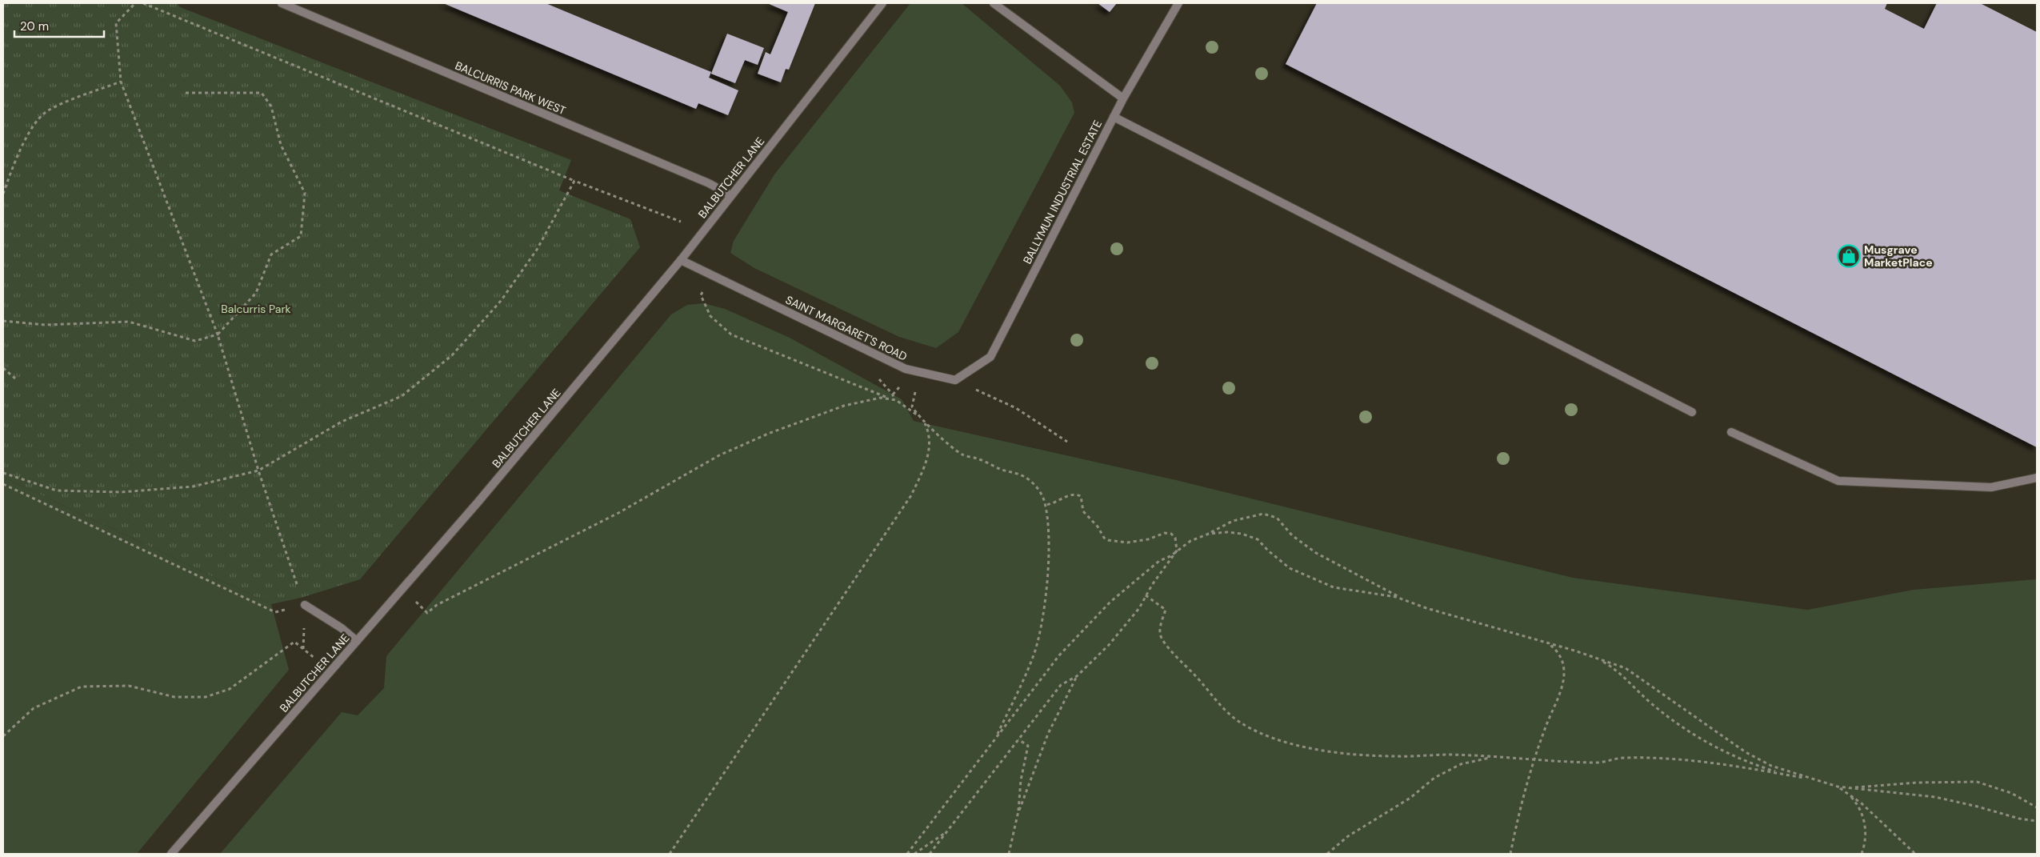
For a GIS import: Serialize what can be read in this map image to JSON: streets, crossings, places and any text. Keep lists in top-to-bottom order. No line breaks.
{"streets":{"street":["BALCURRIS PARK WEST","BALBUTCHER LANE","BALLYMUN INDUSTRIAL ESTATE","SAINT MARGARET'S ROAD"]},"crossings":[["BALCURRIS PARK WEST","BALBUTCHER LANE"],["BALBUTCHER LANE","SAINT MARGARET'S ROAD"],["BALLYMUN INDUSTRIAL ESTATE","SAINT MARGARET'S ROAD"]],"parks":["Balcurris Park"],"places":{"shop":["Musgrave MarketPlace"]},"scale_bar":"20 m"}
